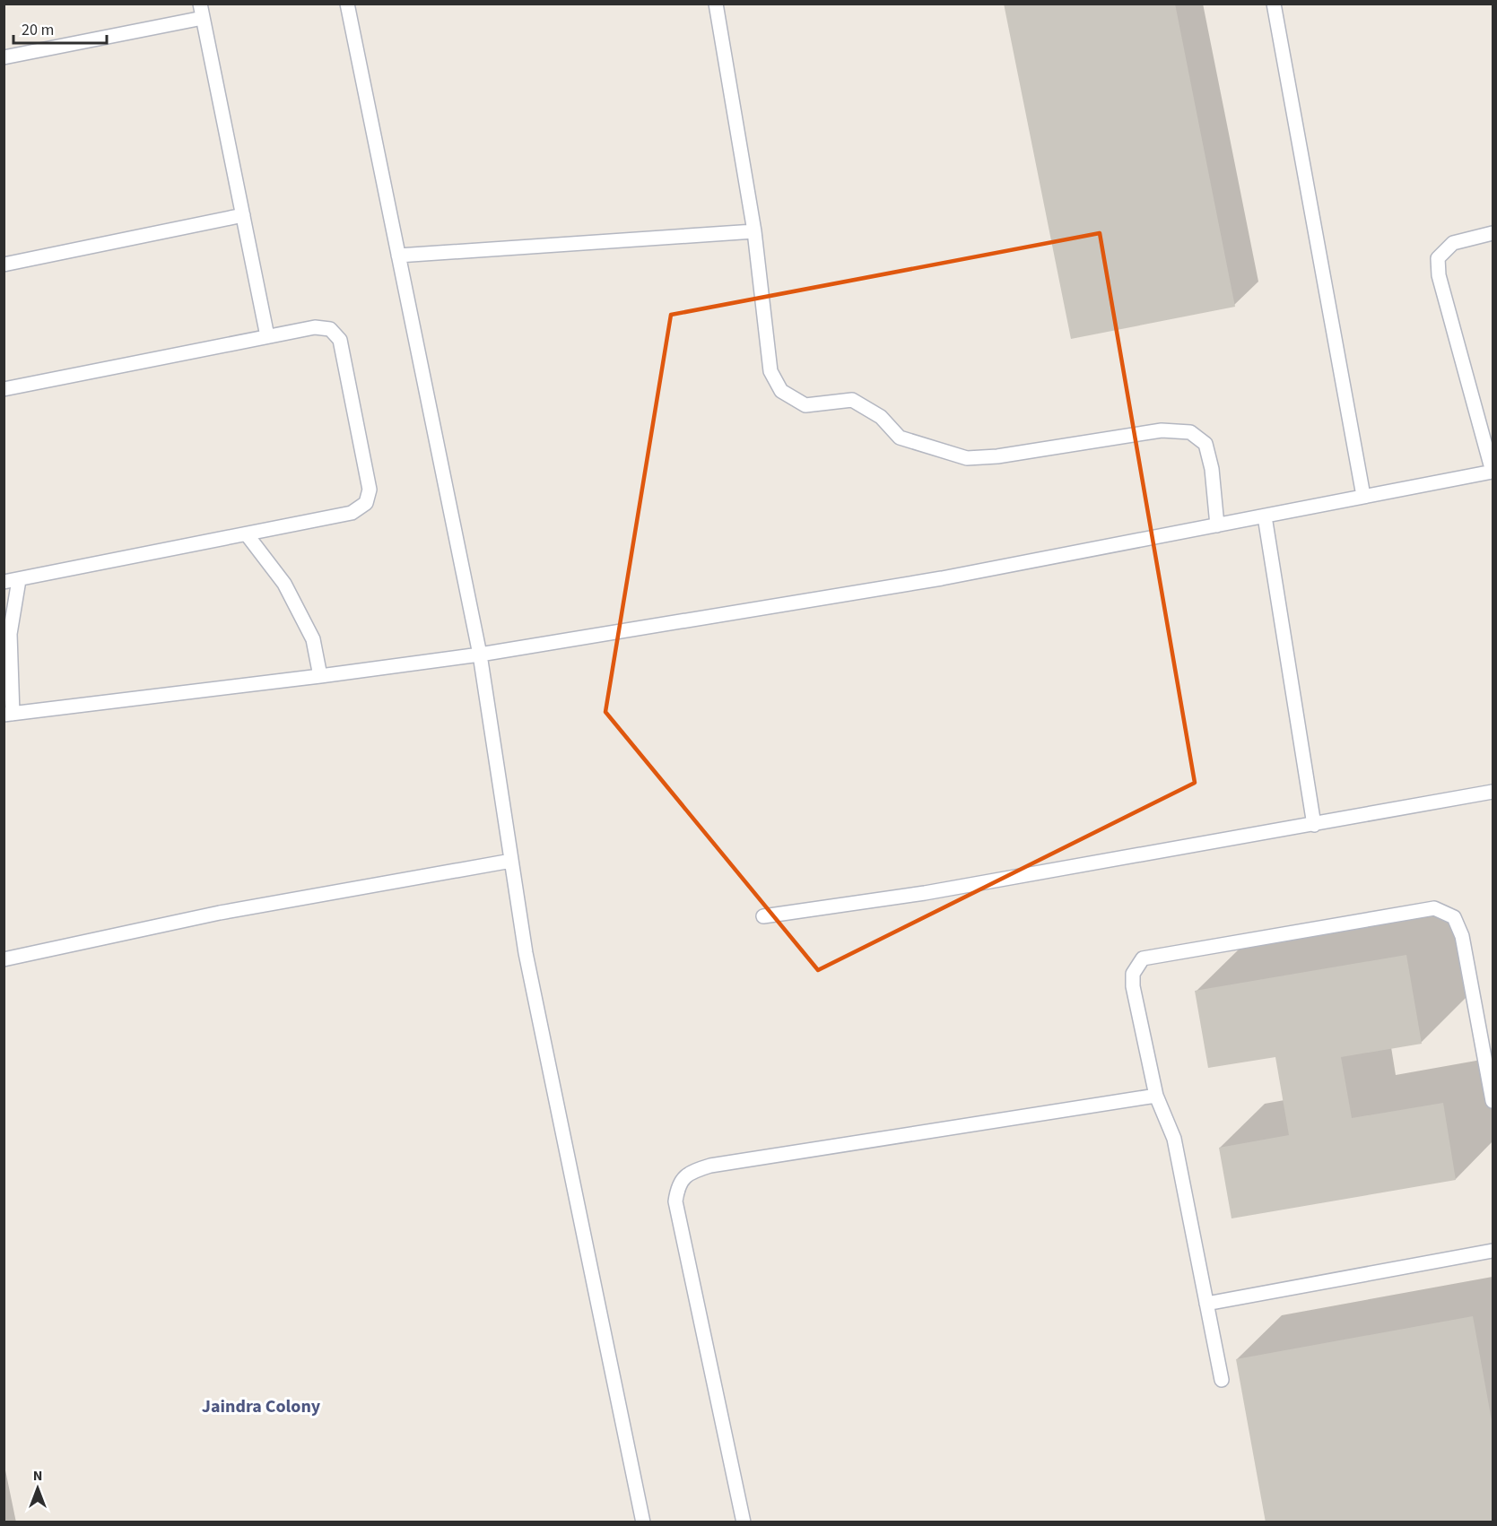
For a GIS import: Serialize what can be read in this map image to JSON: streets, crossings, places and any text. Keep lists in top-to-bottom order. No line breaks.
{"districts":["Jaindra Colony"],"scale_bar":"20 m","north":"top"}
